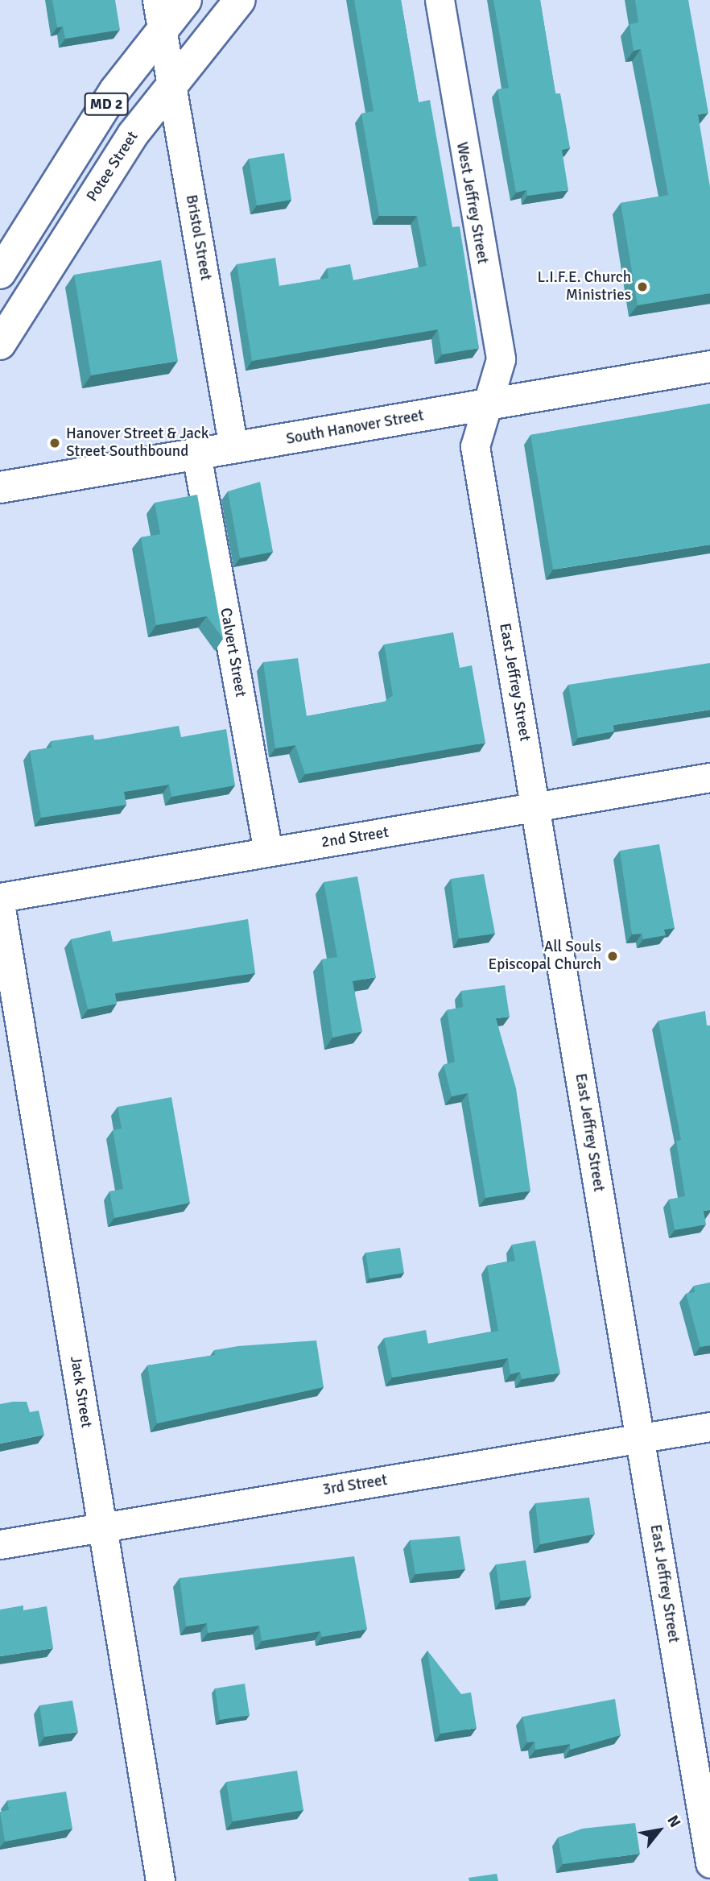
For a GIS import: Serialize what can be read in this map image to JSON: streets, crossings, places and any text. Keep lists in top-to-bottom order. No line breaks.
{"streets":{"main road":["MD 2","Potee Street","South Hanover Street"],"street":["West Jeffrey Street","Bristol Street","Calvert Street","East Jeffrey Street","2nd Street","Jack Street","3rd Street"]},"crossings":[["MD 2","Bristol Street"],["Potee Street","Bristol Street"],["West Jeffrey Street","South Hanover Street"],["West Jeffrey Street","East Jeffrey Street"],["Bristol Street","South Hanover Street"],["South Hanover Street","Calvert Street"],["South Hanover Street","East Jeffrey Street"],["Calvert Street","2nd Street"],["East Jeffrey Street","2nd Street"],["East Jeffrey Street","3rd Street"],["Jack Street","3rd Street"]],"places":["L.I.F.E. Church Ministries","Hanover Street & Jack Street Southbound","All Souls Episcopal Church"],"north":"top right"}
